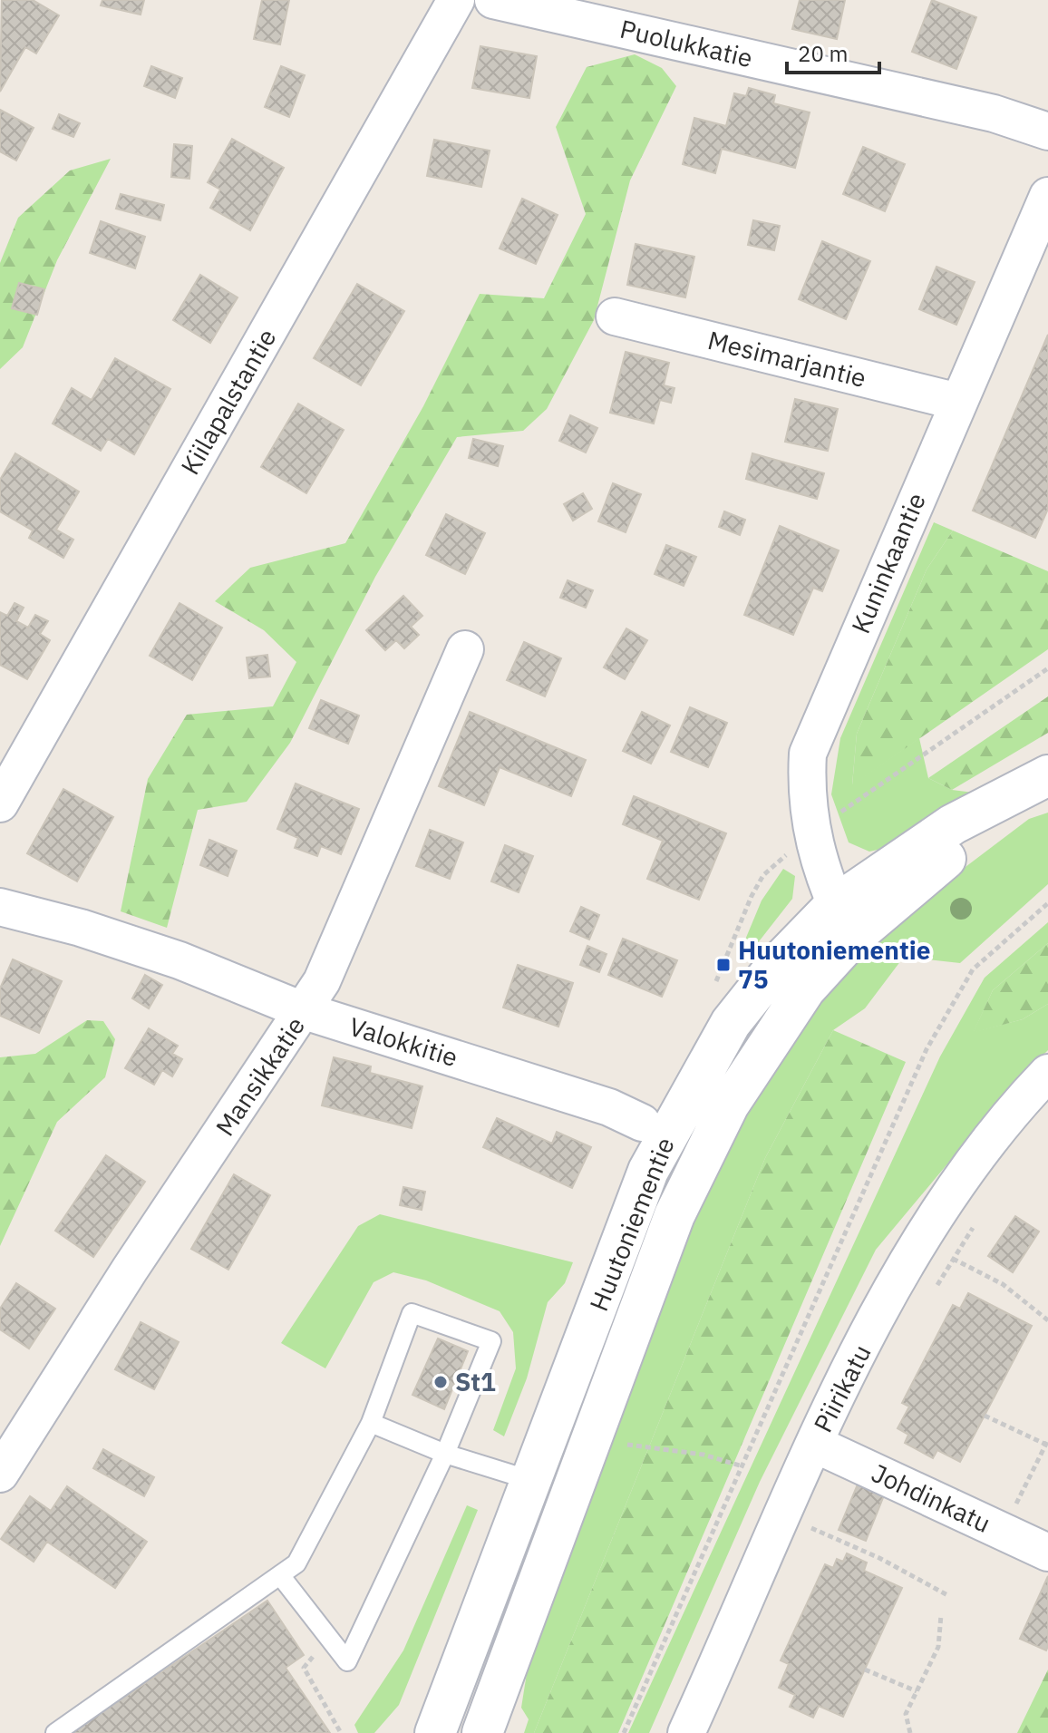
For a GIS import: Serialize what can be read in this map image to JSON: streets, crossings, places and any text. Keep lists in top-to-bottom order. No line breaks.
{"streets":{"main road":["Huutoniementie"],"street":["Puolukkatie","Mesimarjantie","Kiilapalstantie","Kuninkaantie","Valokkitie","Mansikkatie","Piirikatu","Johdinkatu"]},"crossings":[["Mesimarjantie","Kuninkaantie"],["Kuninkaantie","Huutoniementie"],["Valokkitie","Mansikkatie"],["Piirikatu","Johdinkatu"]],"places":{"transit":["Huutoniementie 75"],"other":["St1"]},"scale_bar":"20 m"}
